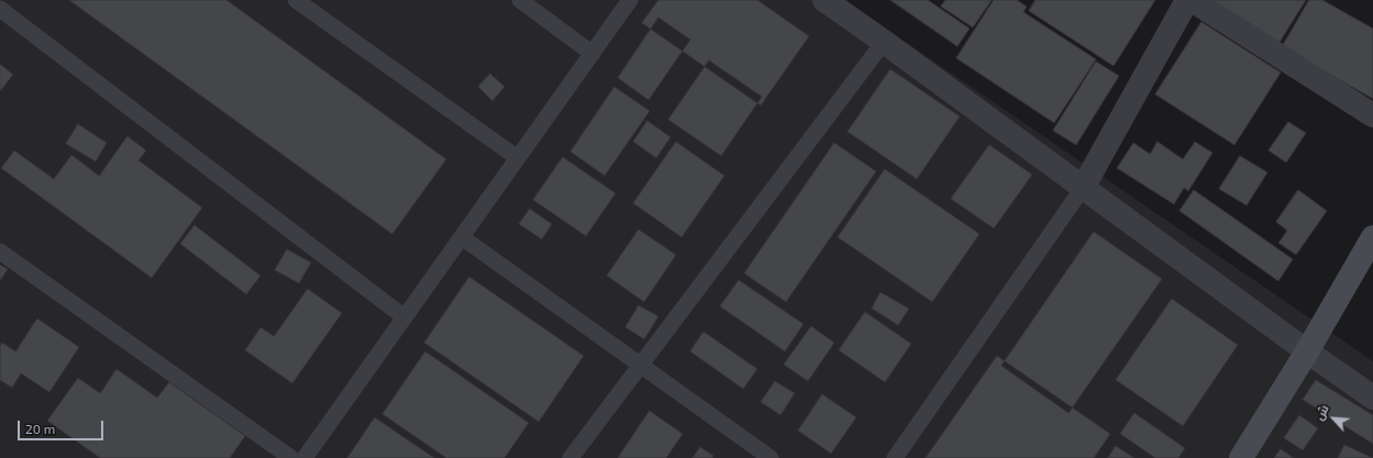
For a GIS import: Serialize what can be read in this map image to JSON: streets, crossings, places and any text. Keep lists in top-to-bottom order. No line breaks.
{"scale_bar":"20 m","north":"top left"}
